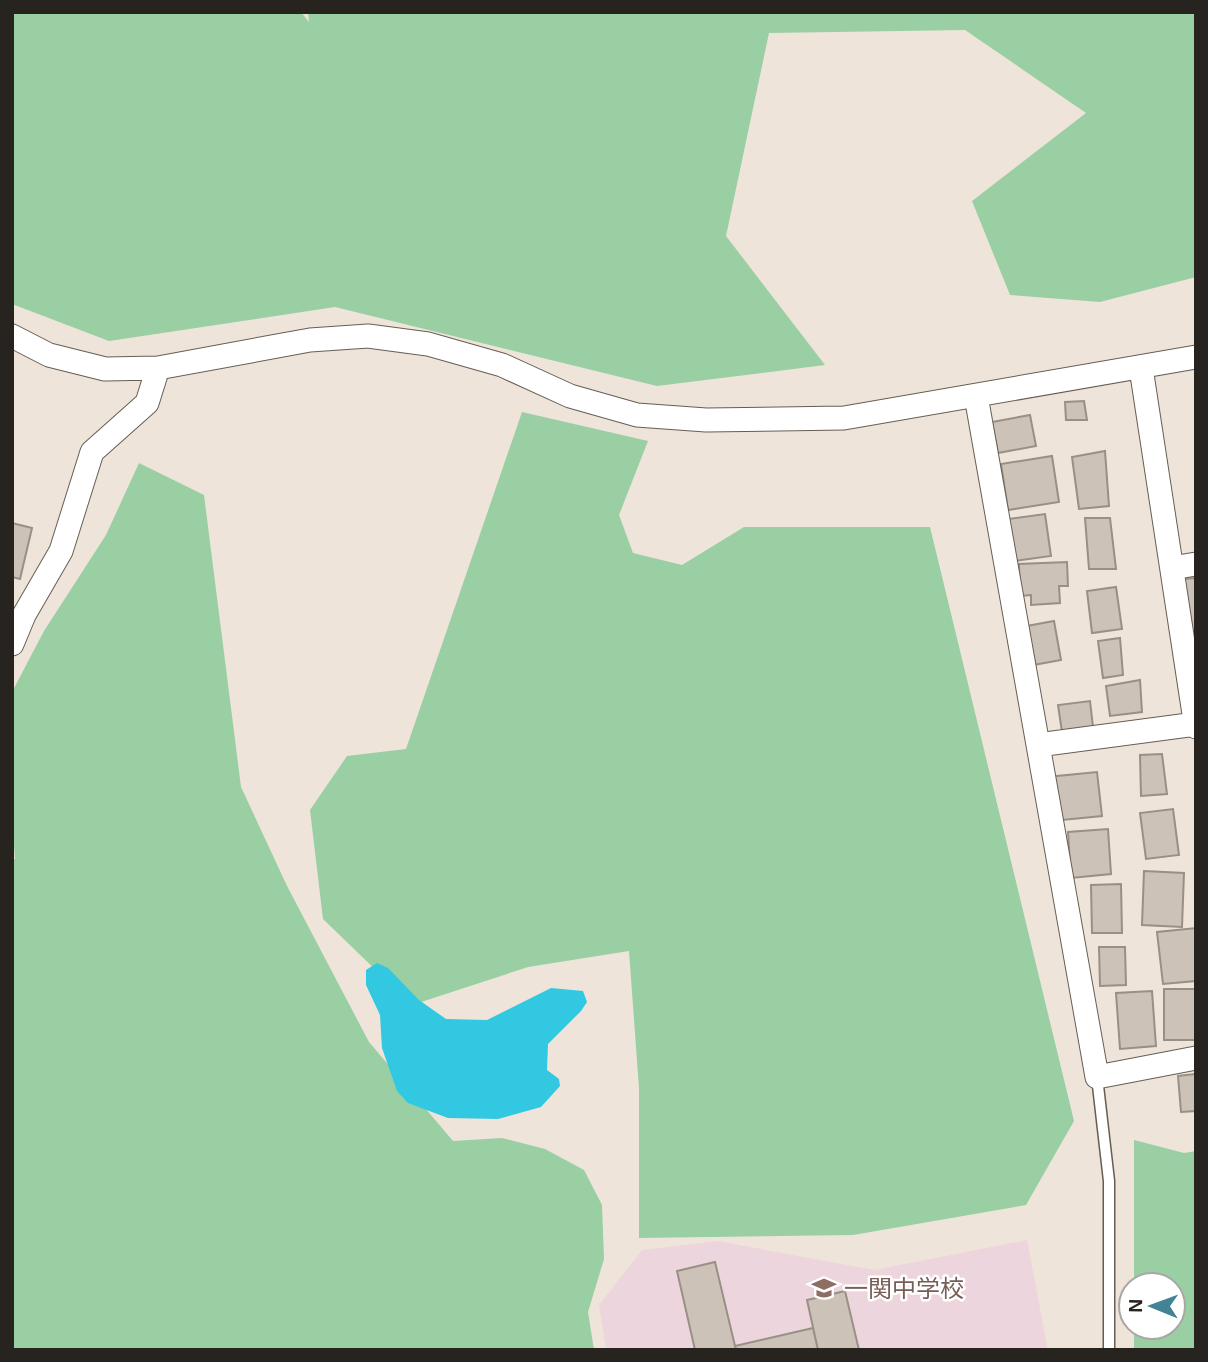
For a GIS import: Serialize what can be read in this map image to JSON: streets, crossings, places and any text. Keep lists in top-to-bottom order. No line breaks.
{"places":{"school or university":["一関中学校"]},"north":"left"}
